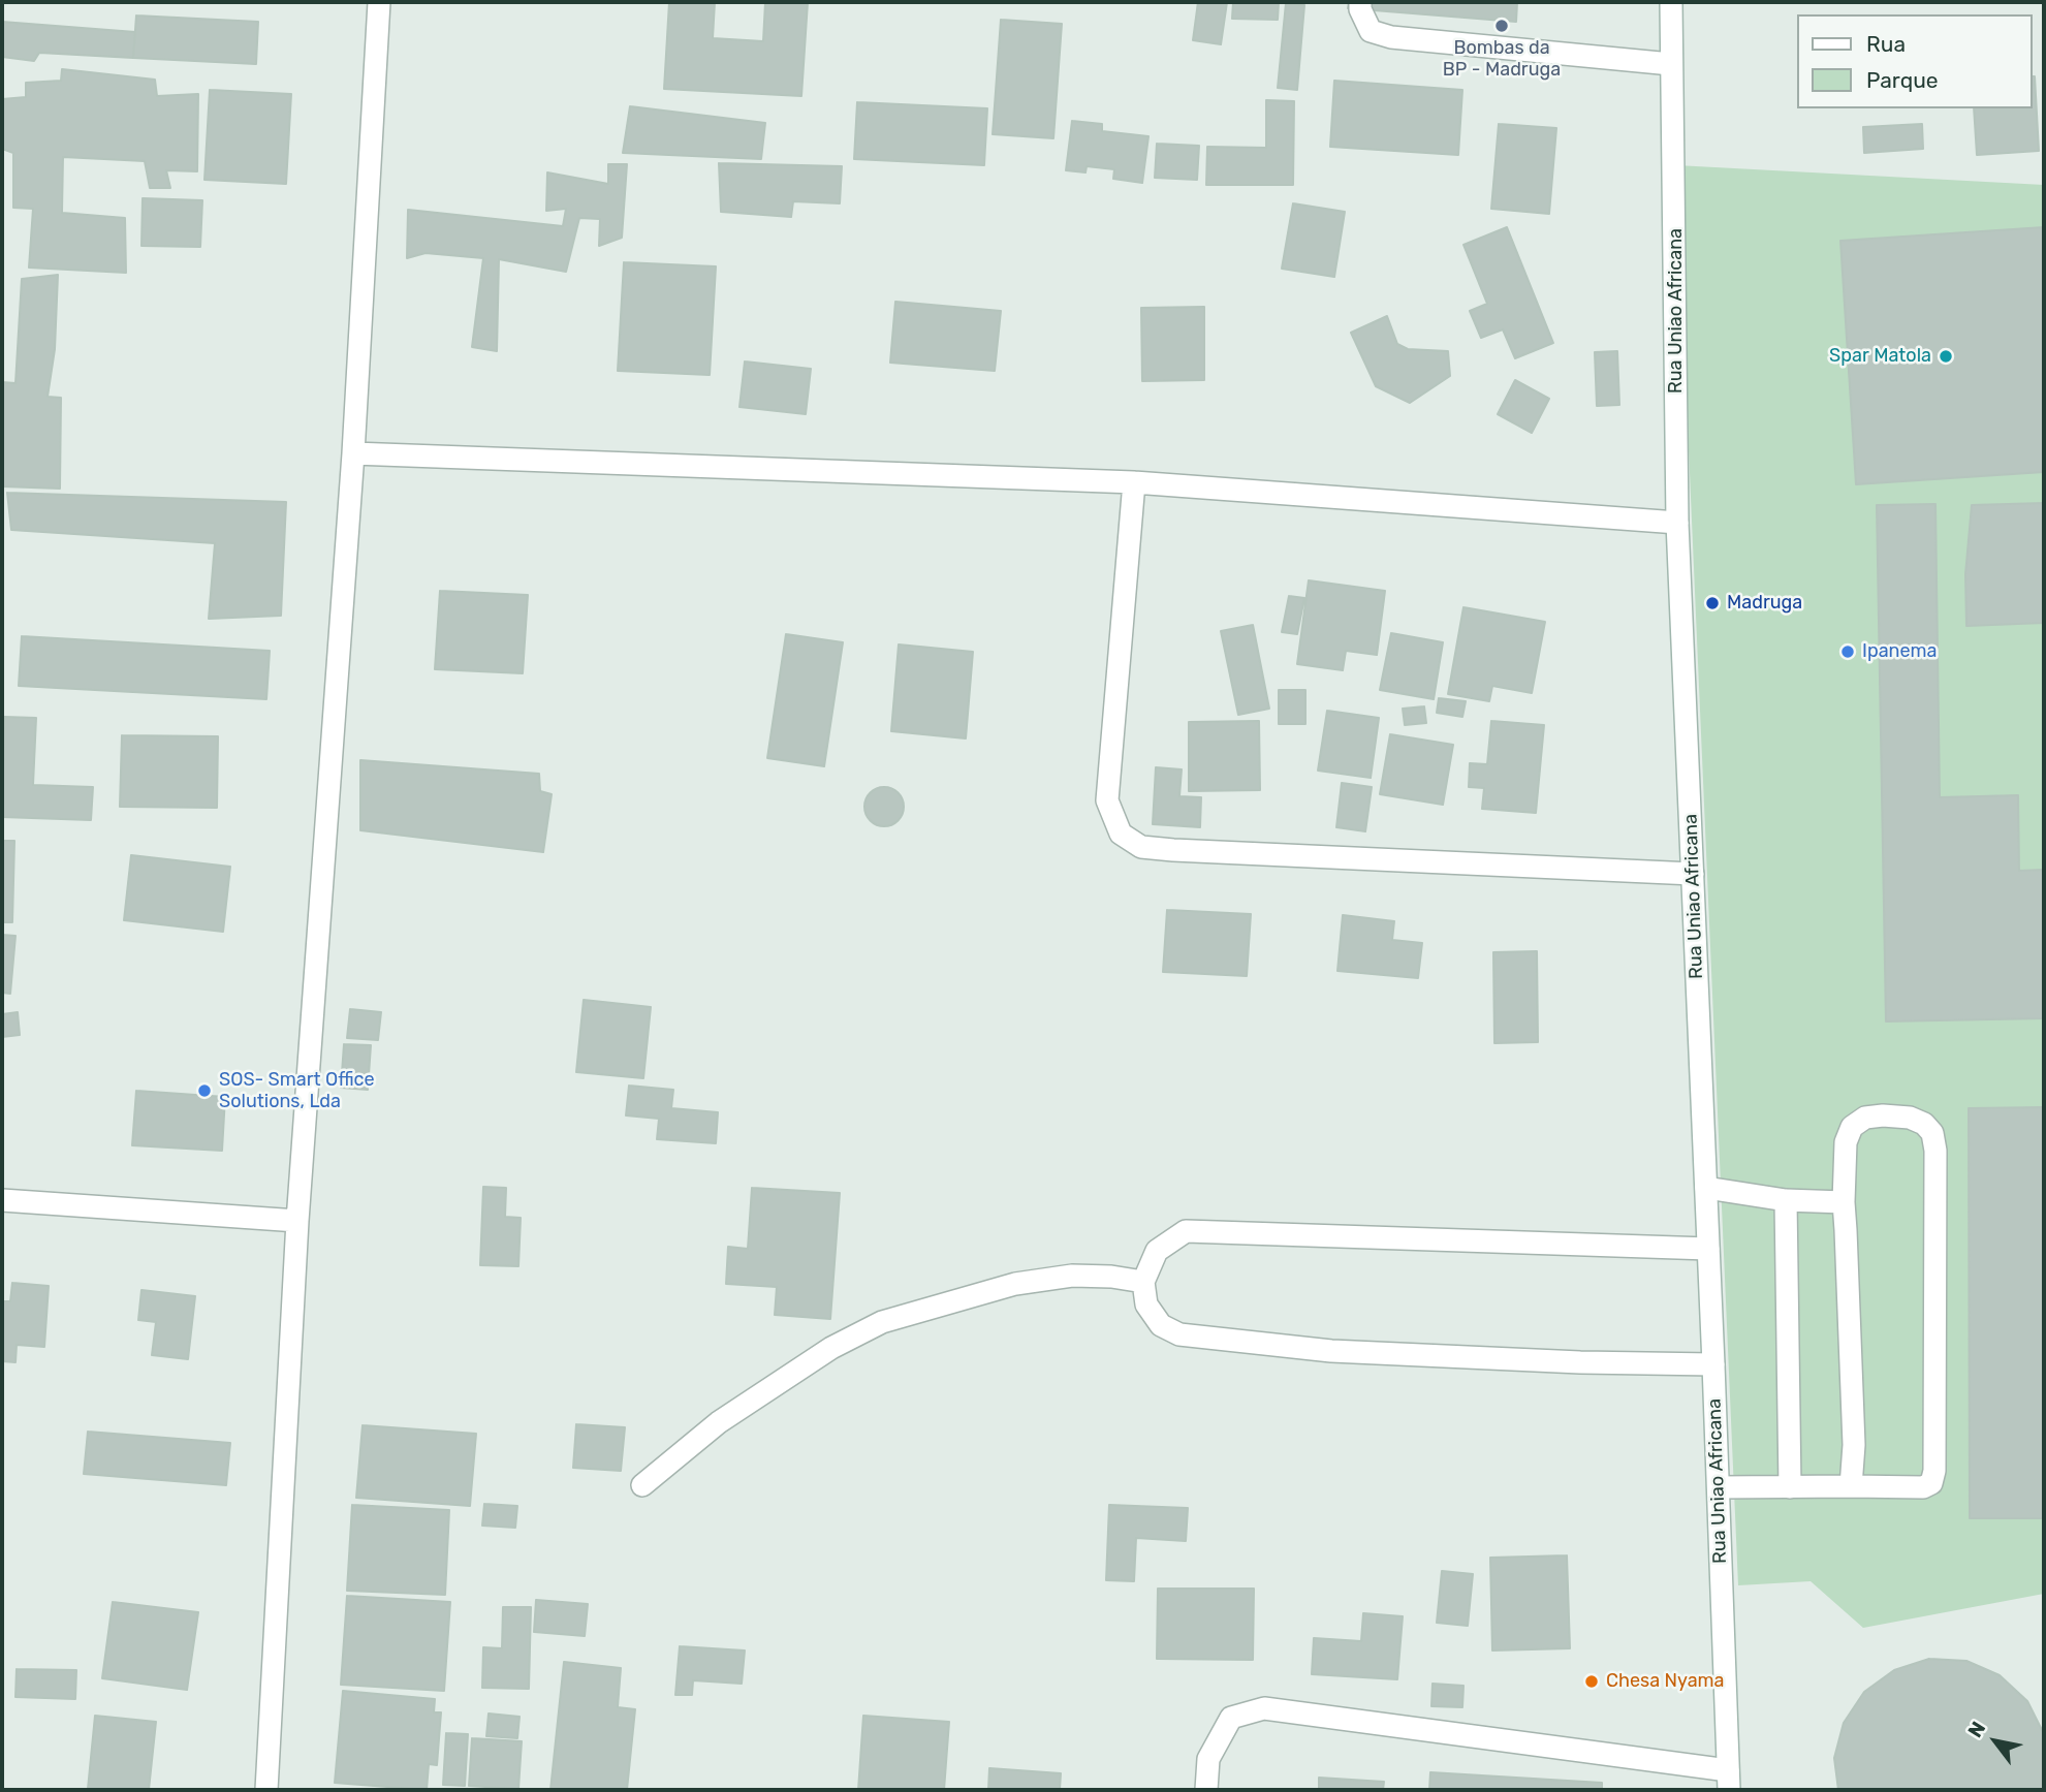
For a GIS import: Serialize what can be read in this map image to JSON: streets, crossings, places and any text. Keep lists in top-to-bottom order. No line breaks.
{"streets":{"street":["Rua Uniao Africana"]},"places":["Bombas da BP - Madruga","Spar Matola","Madruga","Ipanema","SOS- Smart Office Solutions, Lda","Chesa Nyama"],"legend":["Rua","Parque"],"north":"top left"}
